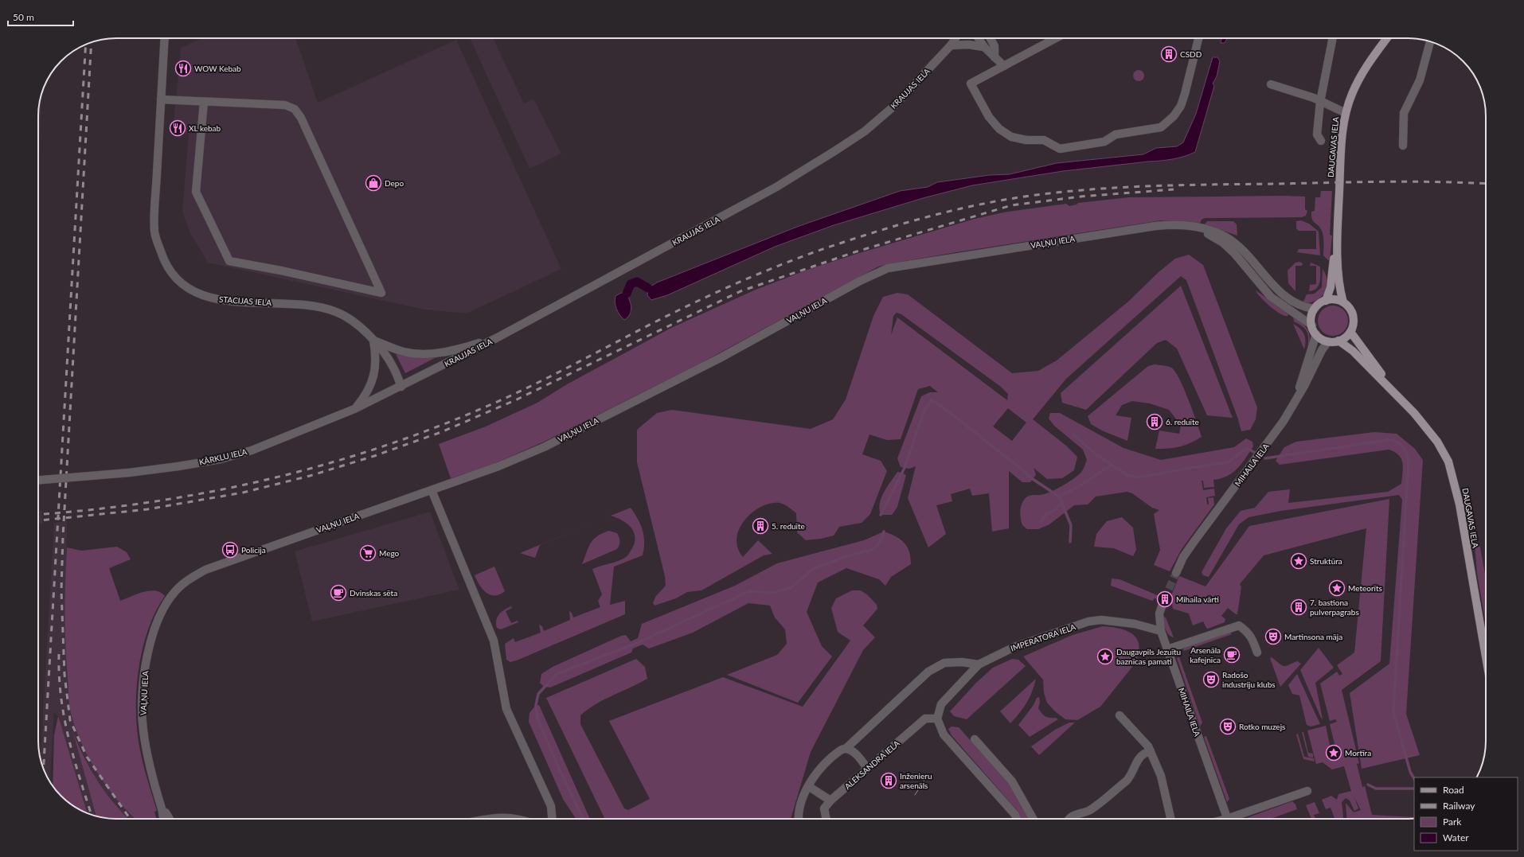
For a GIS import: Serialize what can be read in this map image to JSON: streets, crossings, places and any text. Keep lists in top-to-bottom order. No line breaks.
{"streets":{"main road":["DAUGAVAS IELA"],"street":["KRAUJAS IELA","VAĻŅU IELA","STACIJAS IELA","KĀRKLU IELA","MIHAILA IELA","IMPERATORA IELA","ALEKSANDRA IELA"]},"crossings":[["KRAUJAS IELA","STACIJAS IELA"],["KRAUJAS IELA","KĀRKLU IELA"],["DAUGAVAS IELA","VAĻŅU IELA"],["DAUGAVAS IELA","MIHAILA IELA"],["VAĻŅU IELA","MIHAILA IELA"],["STACIJAS IELA","KĀRKLU IELA"],["MIHAILA IELA","IMPERATORA IELA"],["IMPERATORA IELA","ALEKSANDRA IELA"]],"places":{"building":["CSDD","6. reduīte","5. reduīte","Mihaila vārti","7. bastiona pulverpagrabs","Inženieru arsenāls"],"restaurant":["WOW Kebab","XL kebab"],"shop":["Depo"],"bus stop":["Policija"],"supermarket":["Mego"],"place":["Struktūra","Meteorīts","Daugavpils Jezuītu baznīcas pamati","Mortīra"],"cafe":["Dvinskas sēta","Arsenāla kafejnīca"],"theatre":["Martinsona māja","Radošo industriju klubs","Rotko muzejs"]},"legend":["Road","Railway","Park","Water"],"scale_bar":"50 m"}
